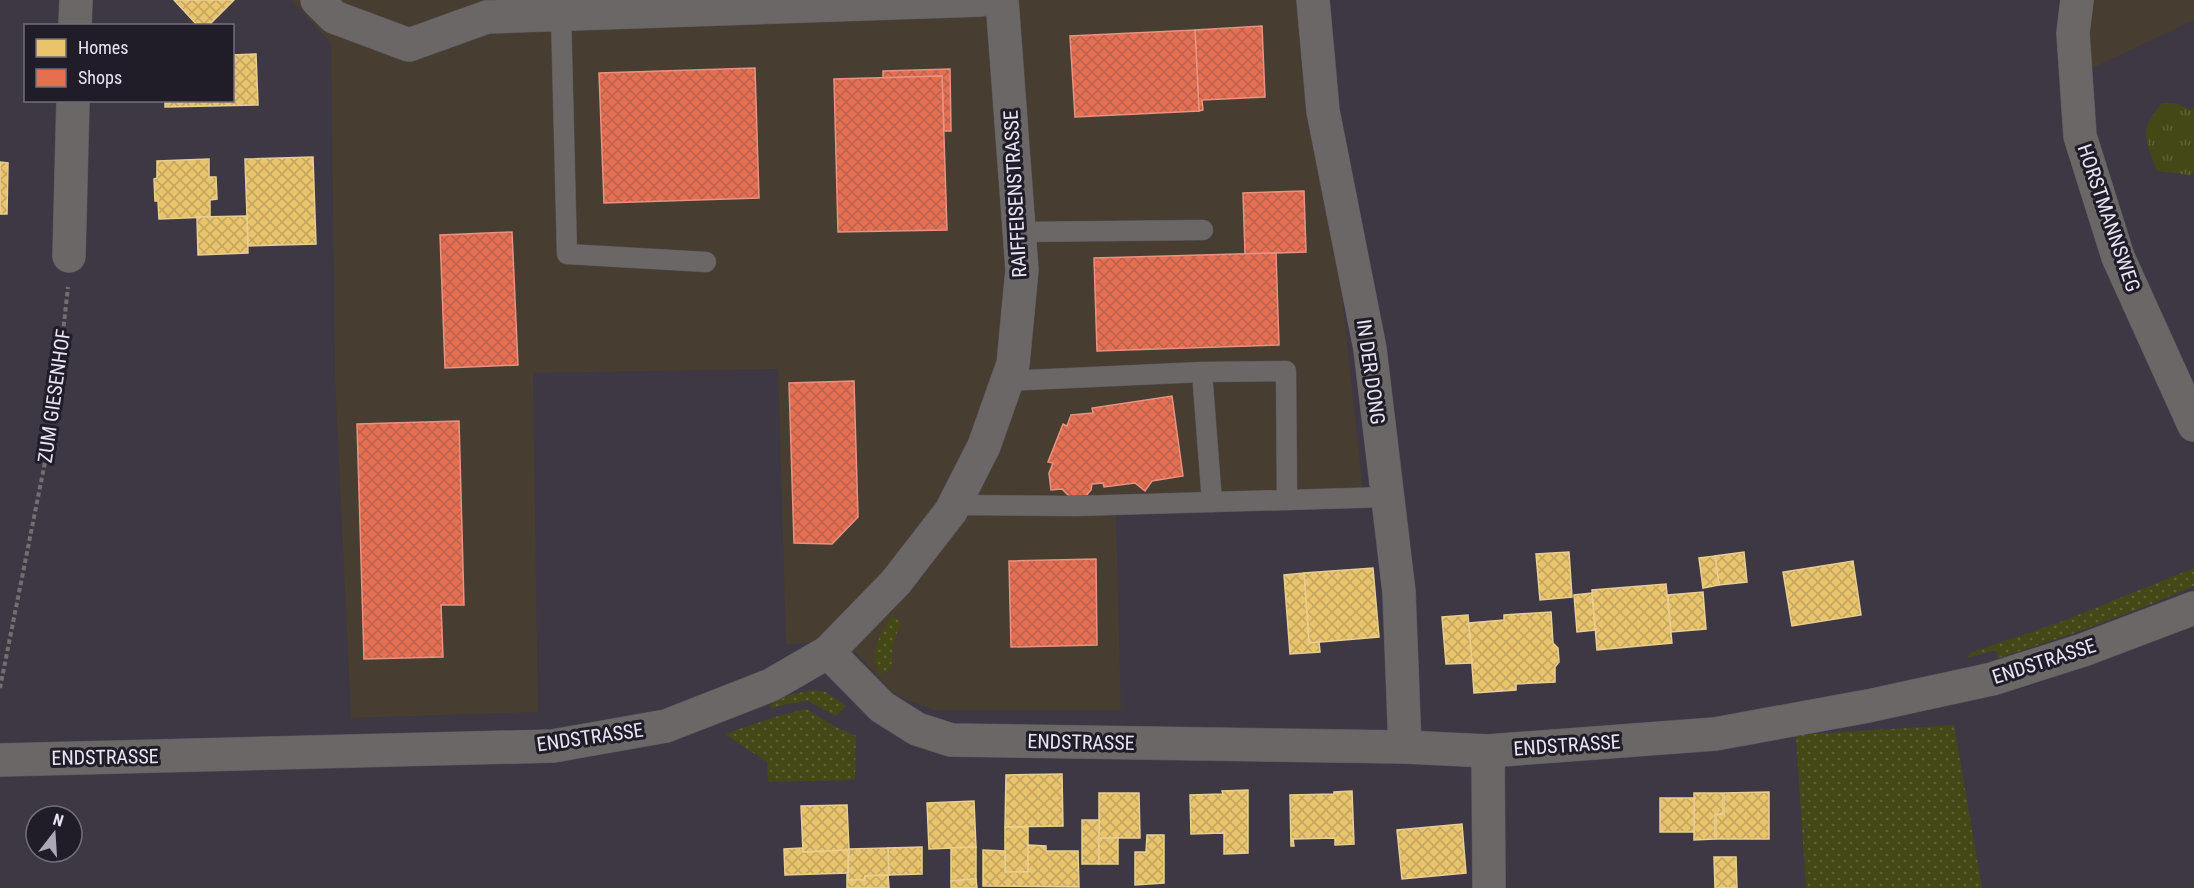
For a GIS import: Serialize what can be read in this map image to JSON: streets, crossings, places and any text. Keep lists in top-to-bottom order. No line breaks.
{"streets":{"street":["RAIFFEISENSTRASSE","HORSTMANNSWEG","IN DER DONG","ENDSTRASSE"],"path":["ZUM GIESENHOF"]},"crossings":[["RAIFFEISENSTRASSE","ENDSTRASSE"],["IN DER DONG","ENDSTRASSE"]],"legend":["Homes","Shops"],"north":"top"}
